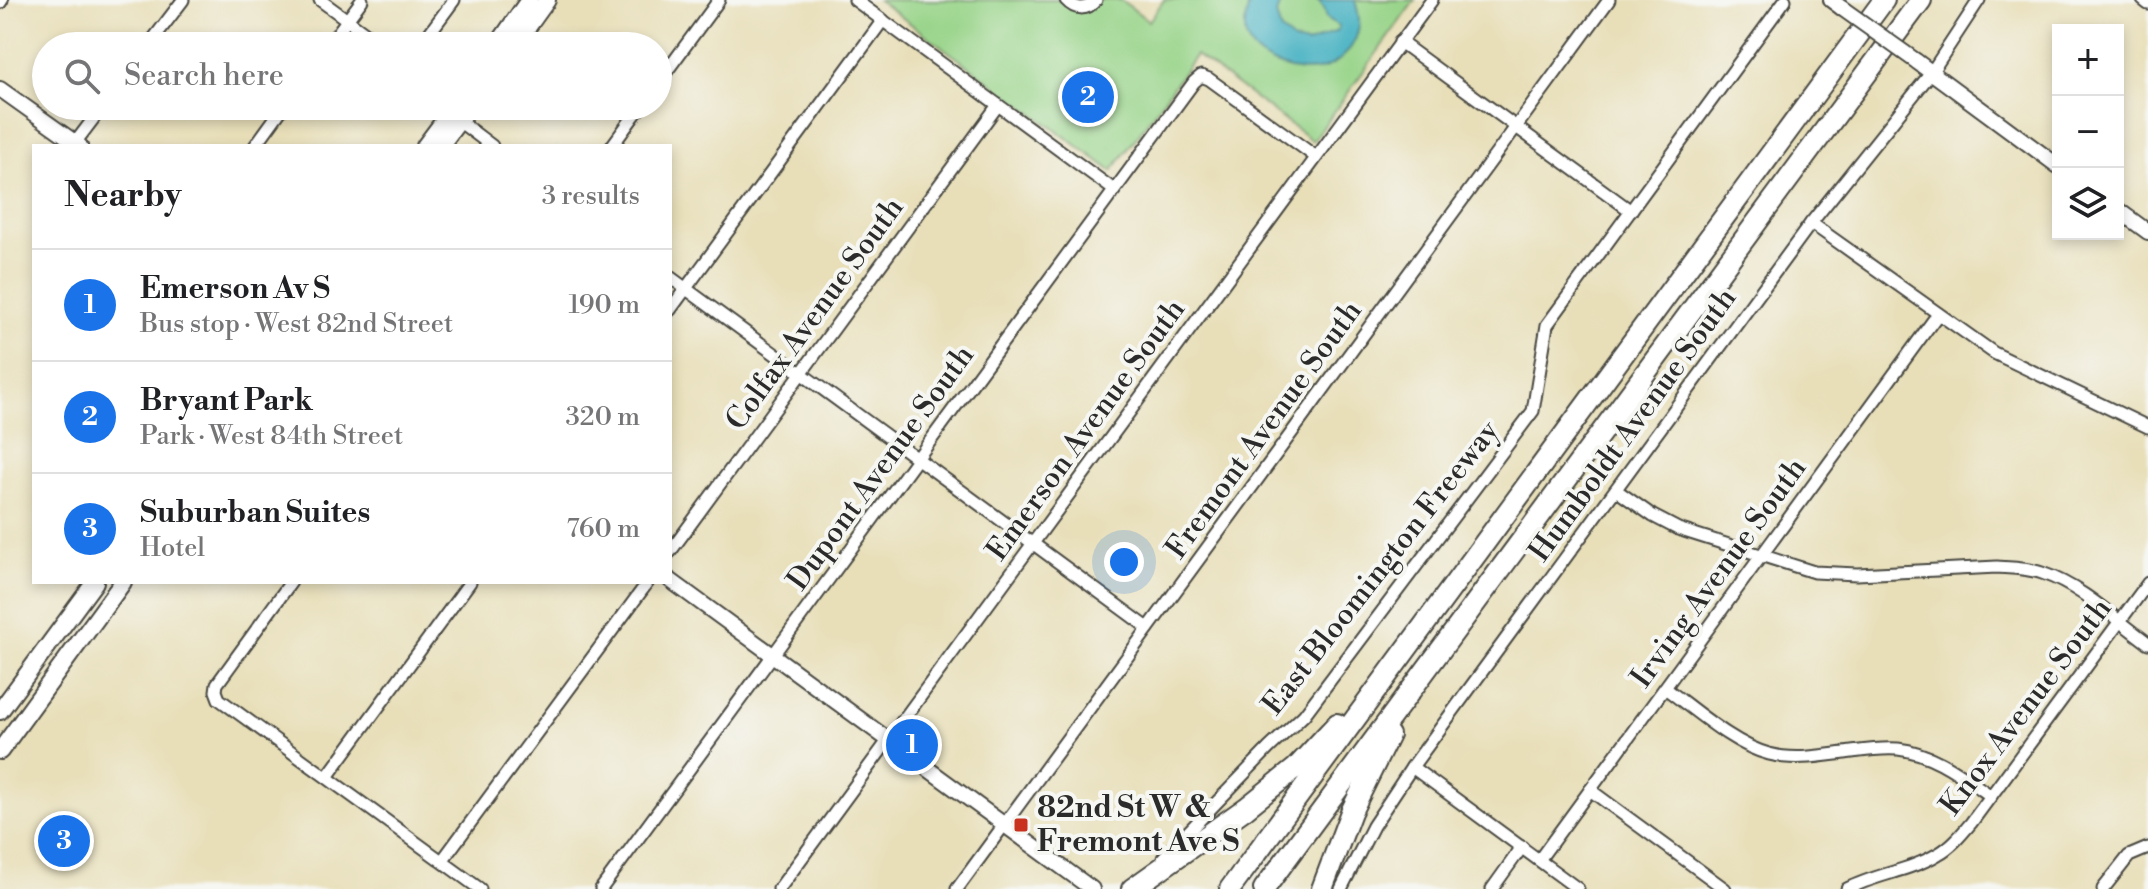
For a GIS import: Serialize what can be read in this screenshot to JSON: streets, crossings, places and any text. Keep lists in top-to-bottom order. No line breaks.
{"streets":{"street":["Colfax Avenue South","Humboldt Avenue South","Emerson Avenue South","Fremont Avenue South","Dupont Avenue South","East Bloomington Freeway","Irving Avenue South","Knox Avenue South"]},"crossings":[["Emerson Avenue South","Dupont Avenue South"]],"places":{"transit":["82nd St W & Fremont Ave S"]},"page":{"map_buttons":["+","−"],"search":"Search here","pins":["2","1","3"],"heading":["Nearby","3 results"],"list":[{"mark":"1","name":"Emerson Av S","note":"Bus stop · West 82nd Street","value":"190 m"},{"mark":"2","name":"Bryant Park","note":"Park · West 84th Street","value":"320 m"},{"mark":"3","name":"Suburban Suites","note":"Hotel","value":"760 m"}]}}
